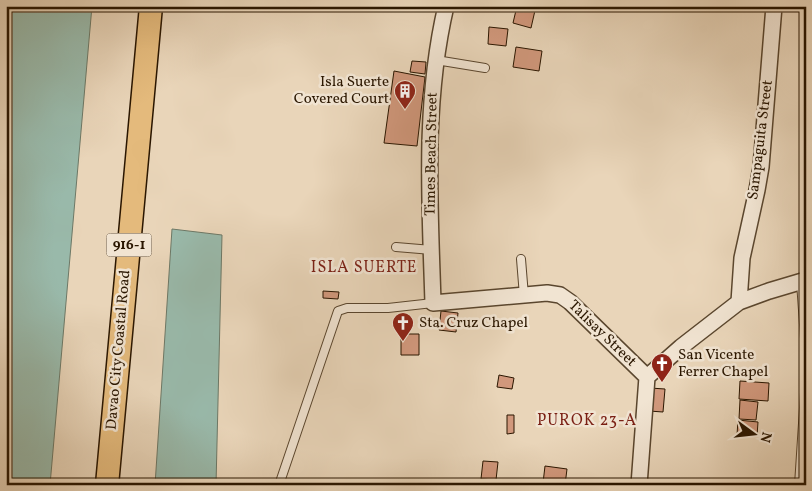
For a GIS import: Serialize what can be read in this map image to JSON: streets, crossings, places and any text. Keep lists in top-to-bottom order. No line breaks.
{"streets":{"main road":["916-1","Davao City Coastal Road"],"street":["Sampaguita Street","Times Beach Street","Talisay Street"]},"crossings":[["Sampaguita Street","Talisay Street"],["Times Beach Street","Talisay Street"]],"districts":["ISLA SUERTE","PUROK 23-A"],"places":{"building":["Isla Suerte Covered Court"],"church":["Sta. Cruz Chapel","San Vicente Ferrer Chapel"]},"north":"right"}
